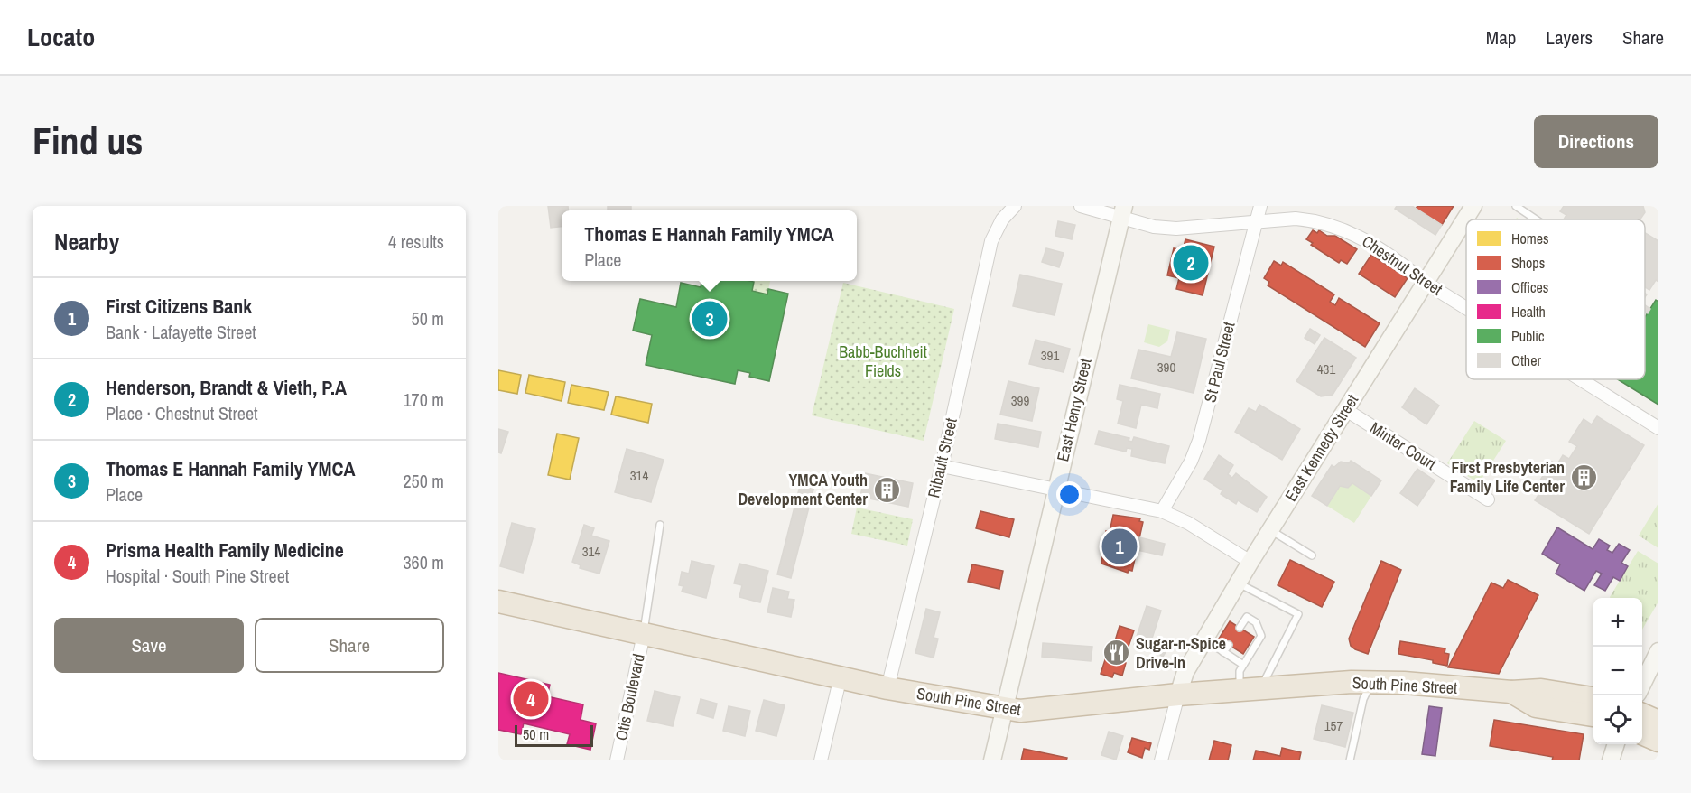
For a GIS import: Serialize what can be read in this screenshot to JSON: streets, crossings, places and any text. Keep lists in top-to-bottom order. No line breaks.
{"streets":{"highway":["South Pine Street"],"street":["Chestnut Street","St Paul Street","East Henry Street","Minter Court","East Kennedy Street","Ribault Street","Otis Boulevard"]},"crossings":[["Chestnut Street","St Paul Street"],["Chestnut Street","East Henry Street"],["Chestnut Street","East Kennedy Street"],["East Henry Street","South Pine Street"],["Minter Court","East Kennedy Street"],["East Kennedy Street","South Pine Street"],["Ribault Street","South Pine Street"],["South Pine Street","Otis Boulevard"]],"parks":["Babb-Buchheit Fields"],"places":{"building":["First Presbyterian Family Life Center","YMCA Youth Development Center"],"restaurant":["Sugar-n-Spice Drive-In"]},"house_numbers":["391","390","431","399","314","314","157"],"legend":["Homes","Shops","Offices","Health","Public","Other"],"scale_bar":"50 m","page":{"header":"Locato","nav":["Map","Layers","Share"],"buttons":["Directions",["Save","Share"]],"title":"Find us","heading":["Nearby","4 results"],"popup":["Thomas E Hannah Family YMCA","Place"],"pins":["2","3","1","4"],"list":[{"mark":"1","name":"First Citizens Bank","note":"Bank · Lafayette Street","value":"50 m"},{"mark":"2","name":"Henderson, Brandt & Vieth, P.A","note":"Place · Chestnut Street","value":"170 m"},{"mark":"3","name":"Thomas E Hannah Family YMCA","note":"Place","value":"250 m"},{"mark":"4","name":"Prisma Health Family Medicine","note":"Hospital · South Pine Street","value":"360 m"}],"map_buttons":["+","−"],"scale":"50 m"}}
